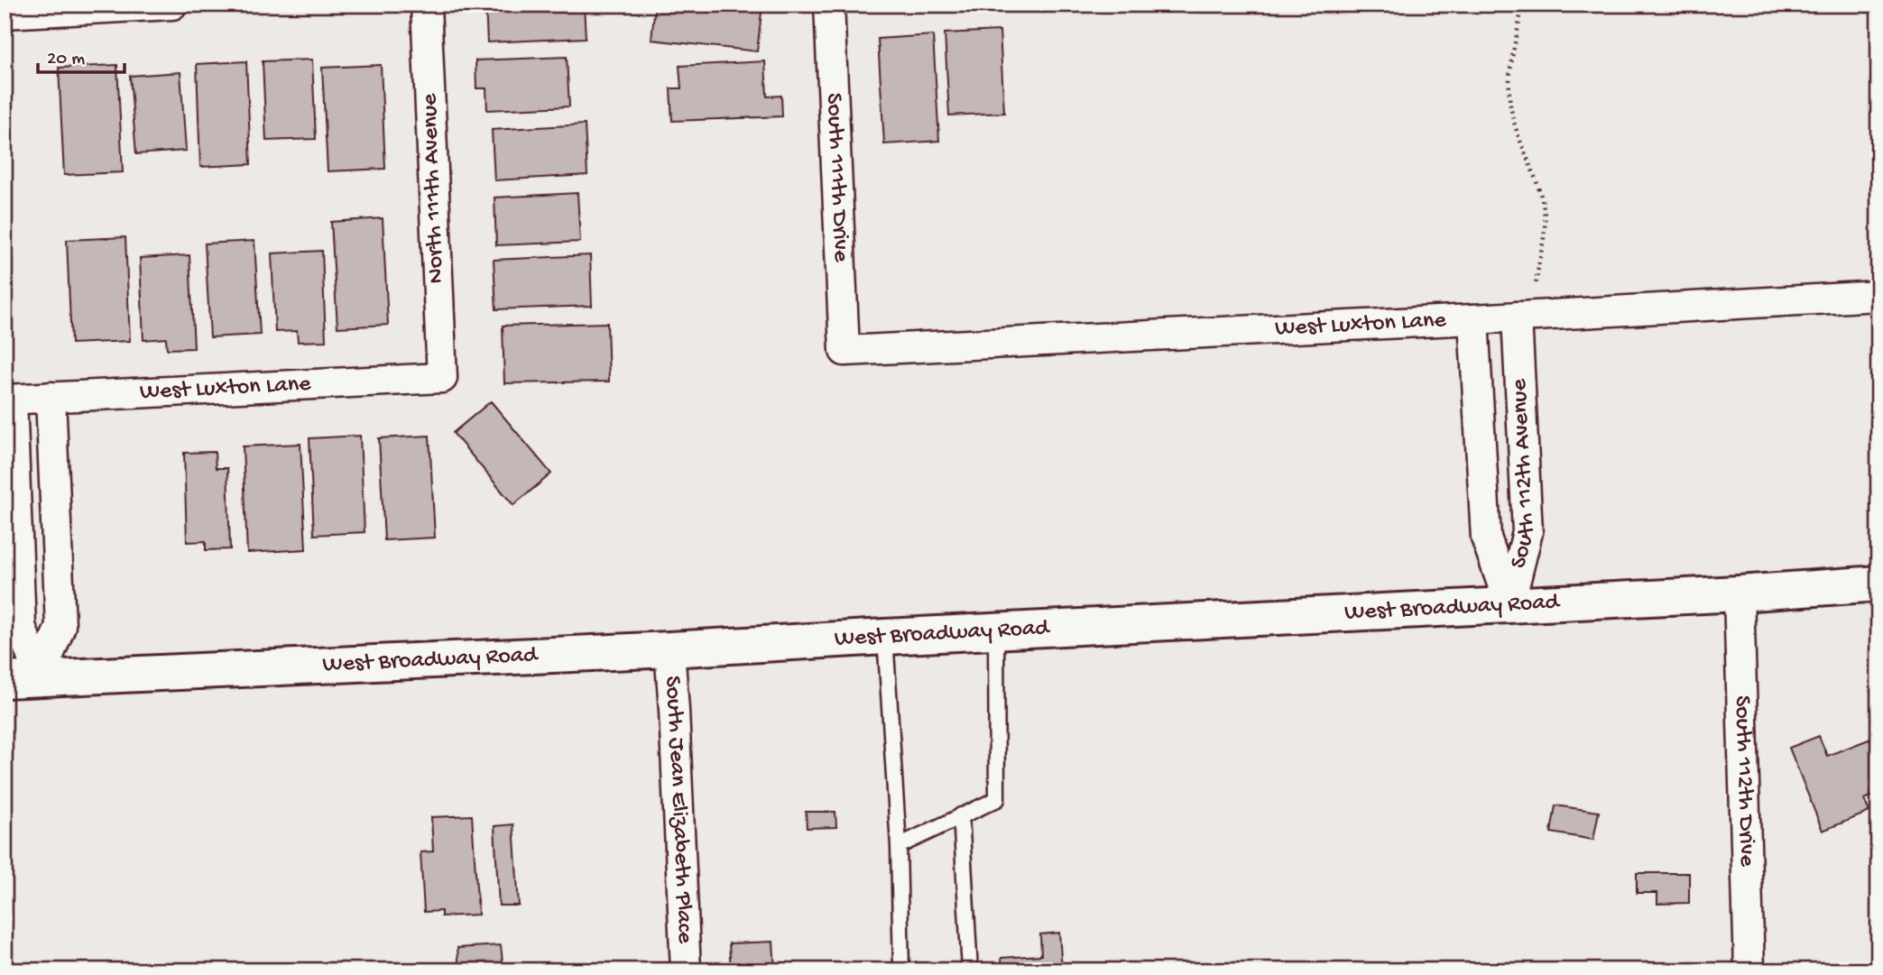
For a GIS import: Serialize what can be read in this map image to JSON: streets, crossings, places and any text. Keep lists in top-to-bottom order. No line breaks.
{"streets":{"main road":["West Broadway Road"],"street":["South 111th Drive","North 111th Avenue","West Luxton Lane","South 112th Avenue","South 112th Drive","South Jean Elizabeth Place"]},"crossings":[["South 111th Drive","West Luxton Lane"],["North 111th Avenue","West Luxton Lane"],["West Luxton Lane","South 112th Avenue"],["South 112th Avenue","West Broadway Road"],["West Broadway Road","South 112th Drive"],["West Broadway Road","South Jean Elizabeth Place"]],"scale_bar":"20 m"}
